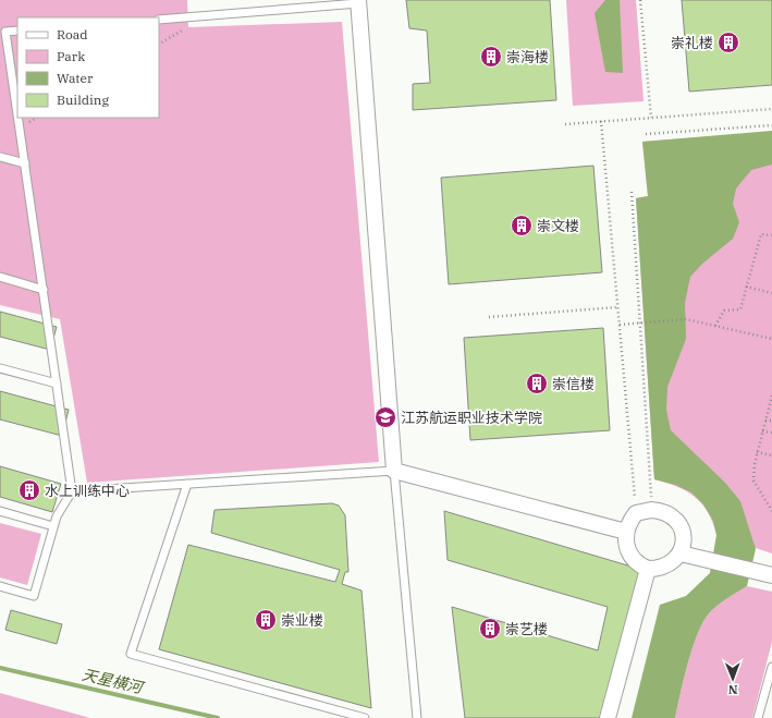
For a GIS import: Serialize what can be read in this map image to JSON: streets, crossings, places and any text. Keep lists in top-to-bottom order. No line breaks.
{"water":["天星横河"],"places":{"building":["崇礼楼","崇海楼","崇文楼","崇信楼","水上训练中心","崇业楼","崇艺楼"],"school or university":["江苏航运职业技术学院"]},"legend":["Road","Park","Water","Building"],"north":"bottom"}
